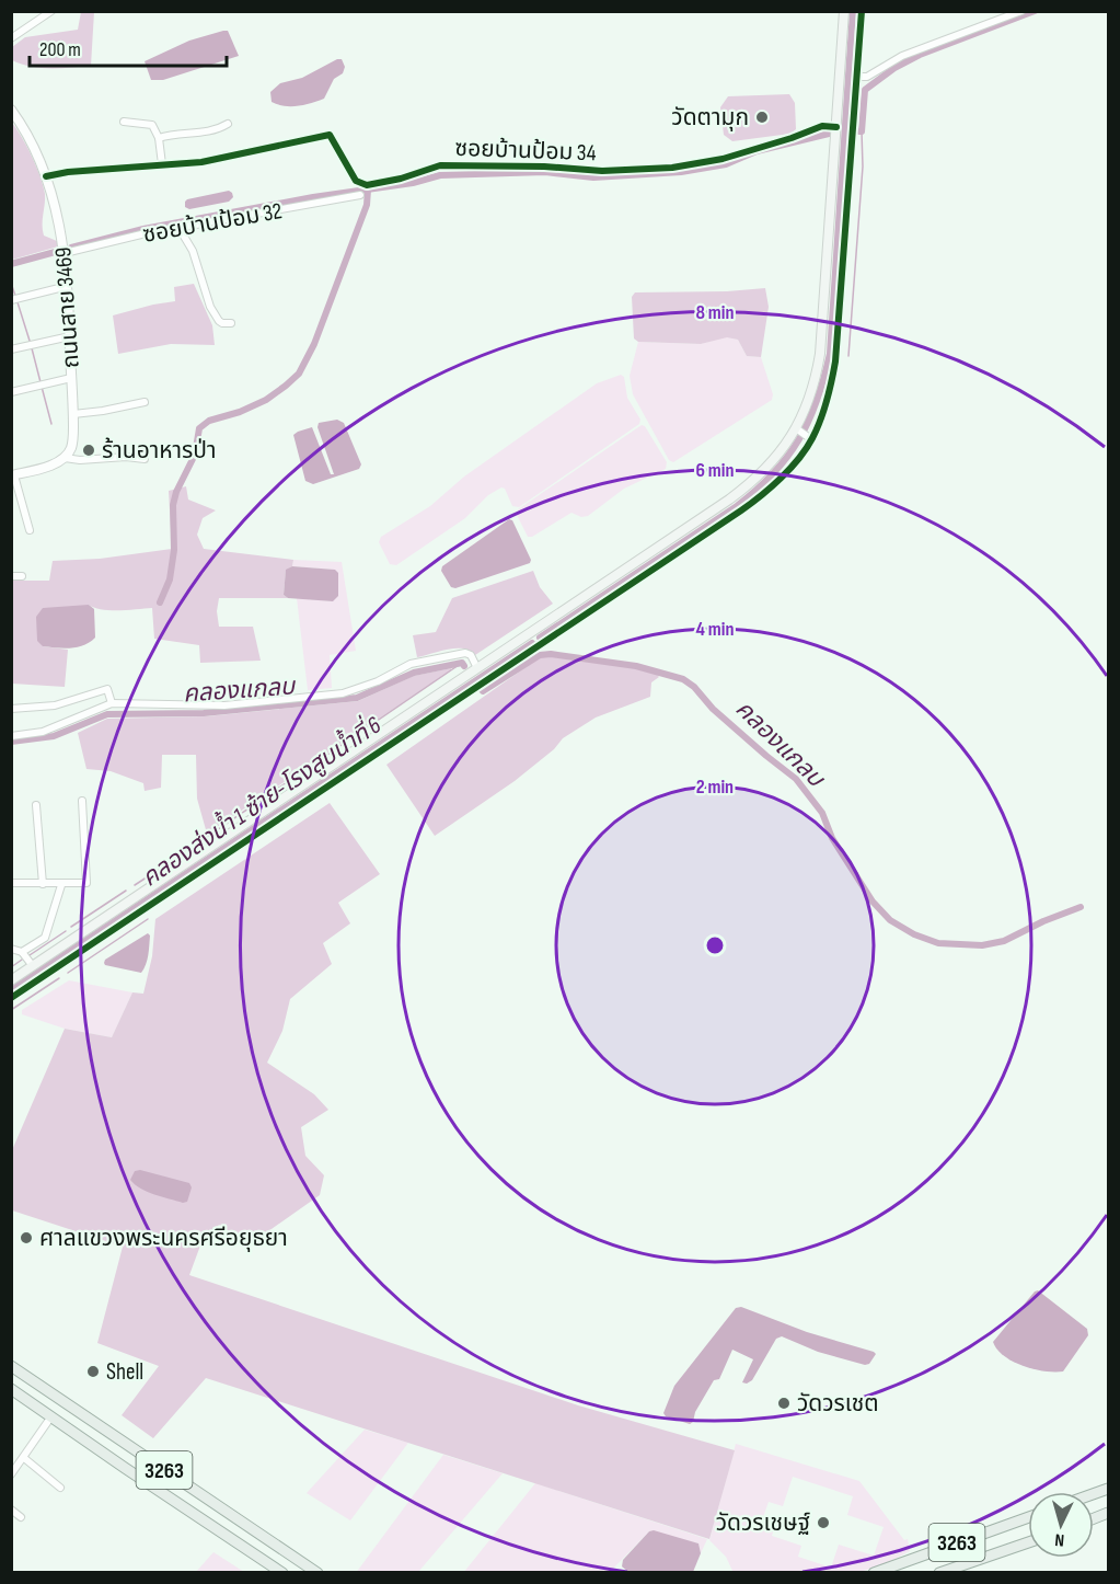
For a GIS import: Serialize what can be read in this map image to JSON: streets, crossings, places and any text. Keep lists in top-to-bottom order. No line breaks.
{"streets":{"main road":["3263"],"street":["ซอยบ้านป้อม 34","ซอยบ้านป้อม 32","ถนนสาย 3469"]},"crossings":[["ซอยบ้านป้อม 34","ถนนสาย 3469"],["ซอยบ้านป้อม 32","ถนนสาย 3469"]],"water":["คลองแกลบ","คลองส่งน้ำ 1 ซ้าย-โรงสูบน้ำที่ 6"],"places":["วัดตามุก","ร้านอาหารป่า","ศาลแขวงพระนครศรีอยุธยา","Shell","วัดวรเชต","วัดวรเชษฐ์"],"scale_bar":"200 m","north":"bottom","rings":["8 min","6 min","4 min","2 min"]}
